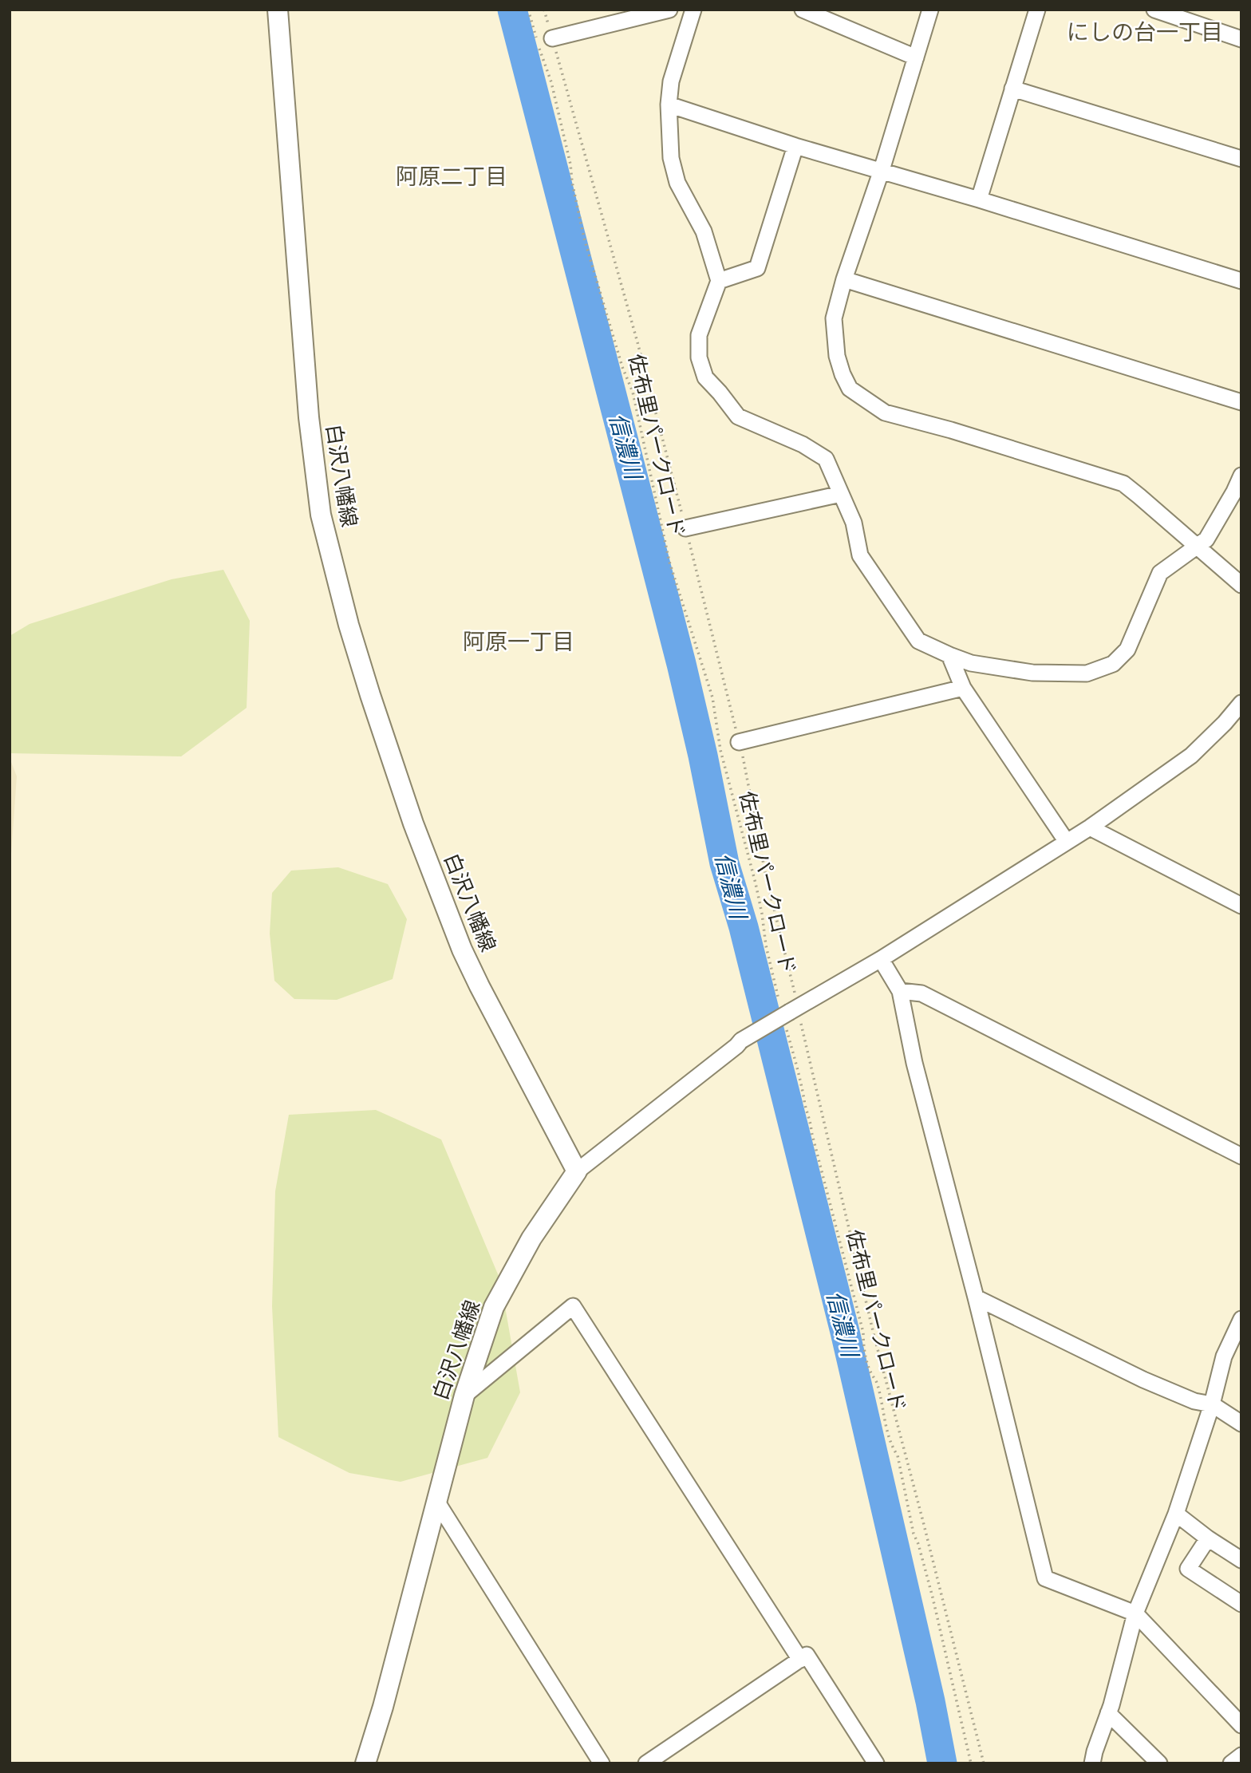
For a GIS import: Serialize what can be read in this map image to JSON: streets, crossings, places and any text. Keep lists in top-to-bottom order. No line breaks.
{"streets":{"main road":["白沢八幡線"],"path":["佐布里パークロード"]},"districts":["にしの台一丁目","阿原二丁目","阿原一丁目"],"water":["信濃川"]}
